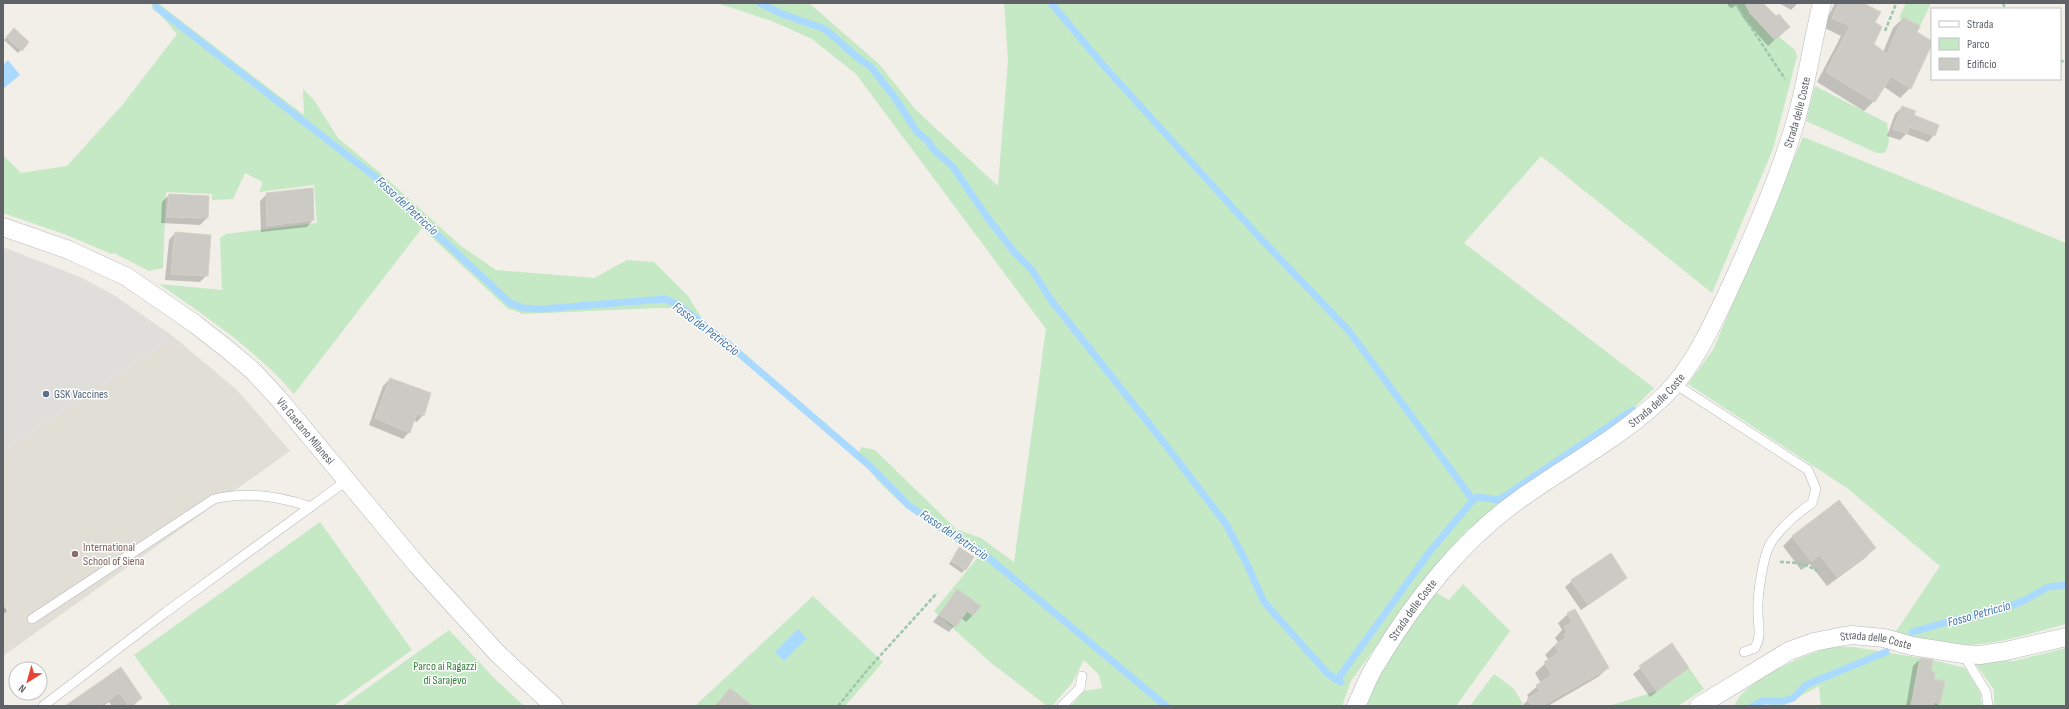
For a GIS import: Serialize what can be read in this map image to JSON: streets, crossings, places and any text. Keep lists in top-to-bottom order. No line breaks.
{"streets":{"street":["Strada delle Coste","Via Gaetano Milanesi"]},"water":["Fosso del Petriccio","Fosso Petriccio"],"parks":["Parco ai Ragazzi di Sarajevo"],"places":["GSK Vaccines","International School of Siena"],"legend":["Strada","Parco","Edificio"],"north":"bottom left"}
